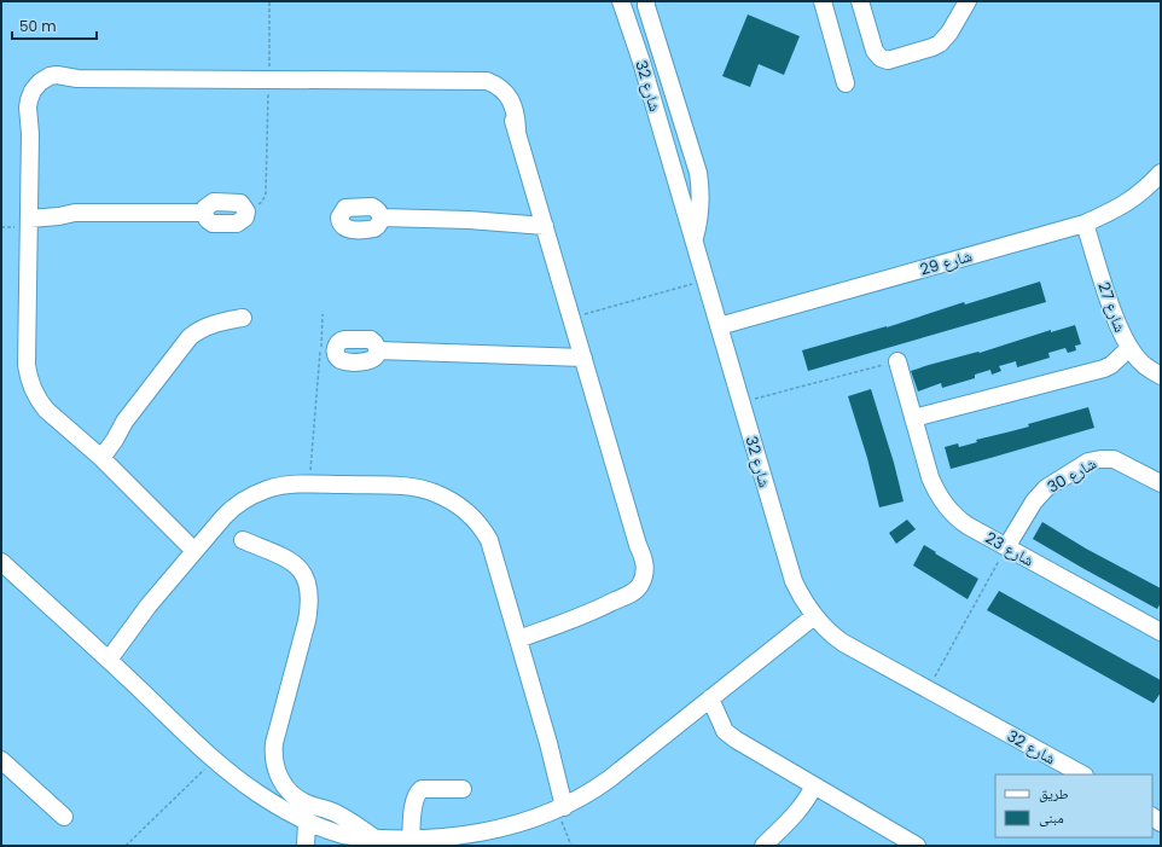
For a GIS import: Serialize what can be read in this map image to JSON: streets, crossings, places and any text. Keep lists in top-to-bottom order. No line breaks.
{"streets":{"street":["شارع 32","شارع 29","شارع 27","شارع 30","شارع 23"]},"crossings":[["شارع 32","شارع 29"],["شارع 29","شارع 27"],["شارع 30","شارع 23"]],"legend":["طريق","مبنى"],"scale_bar":"50 m"}
